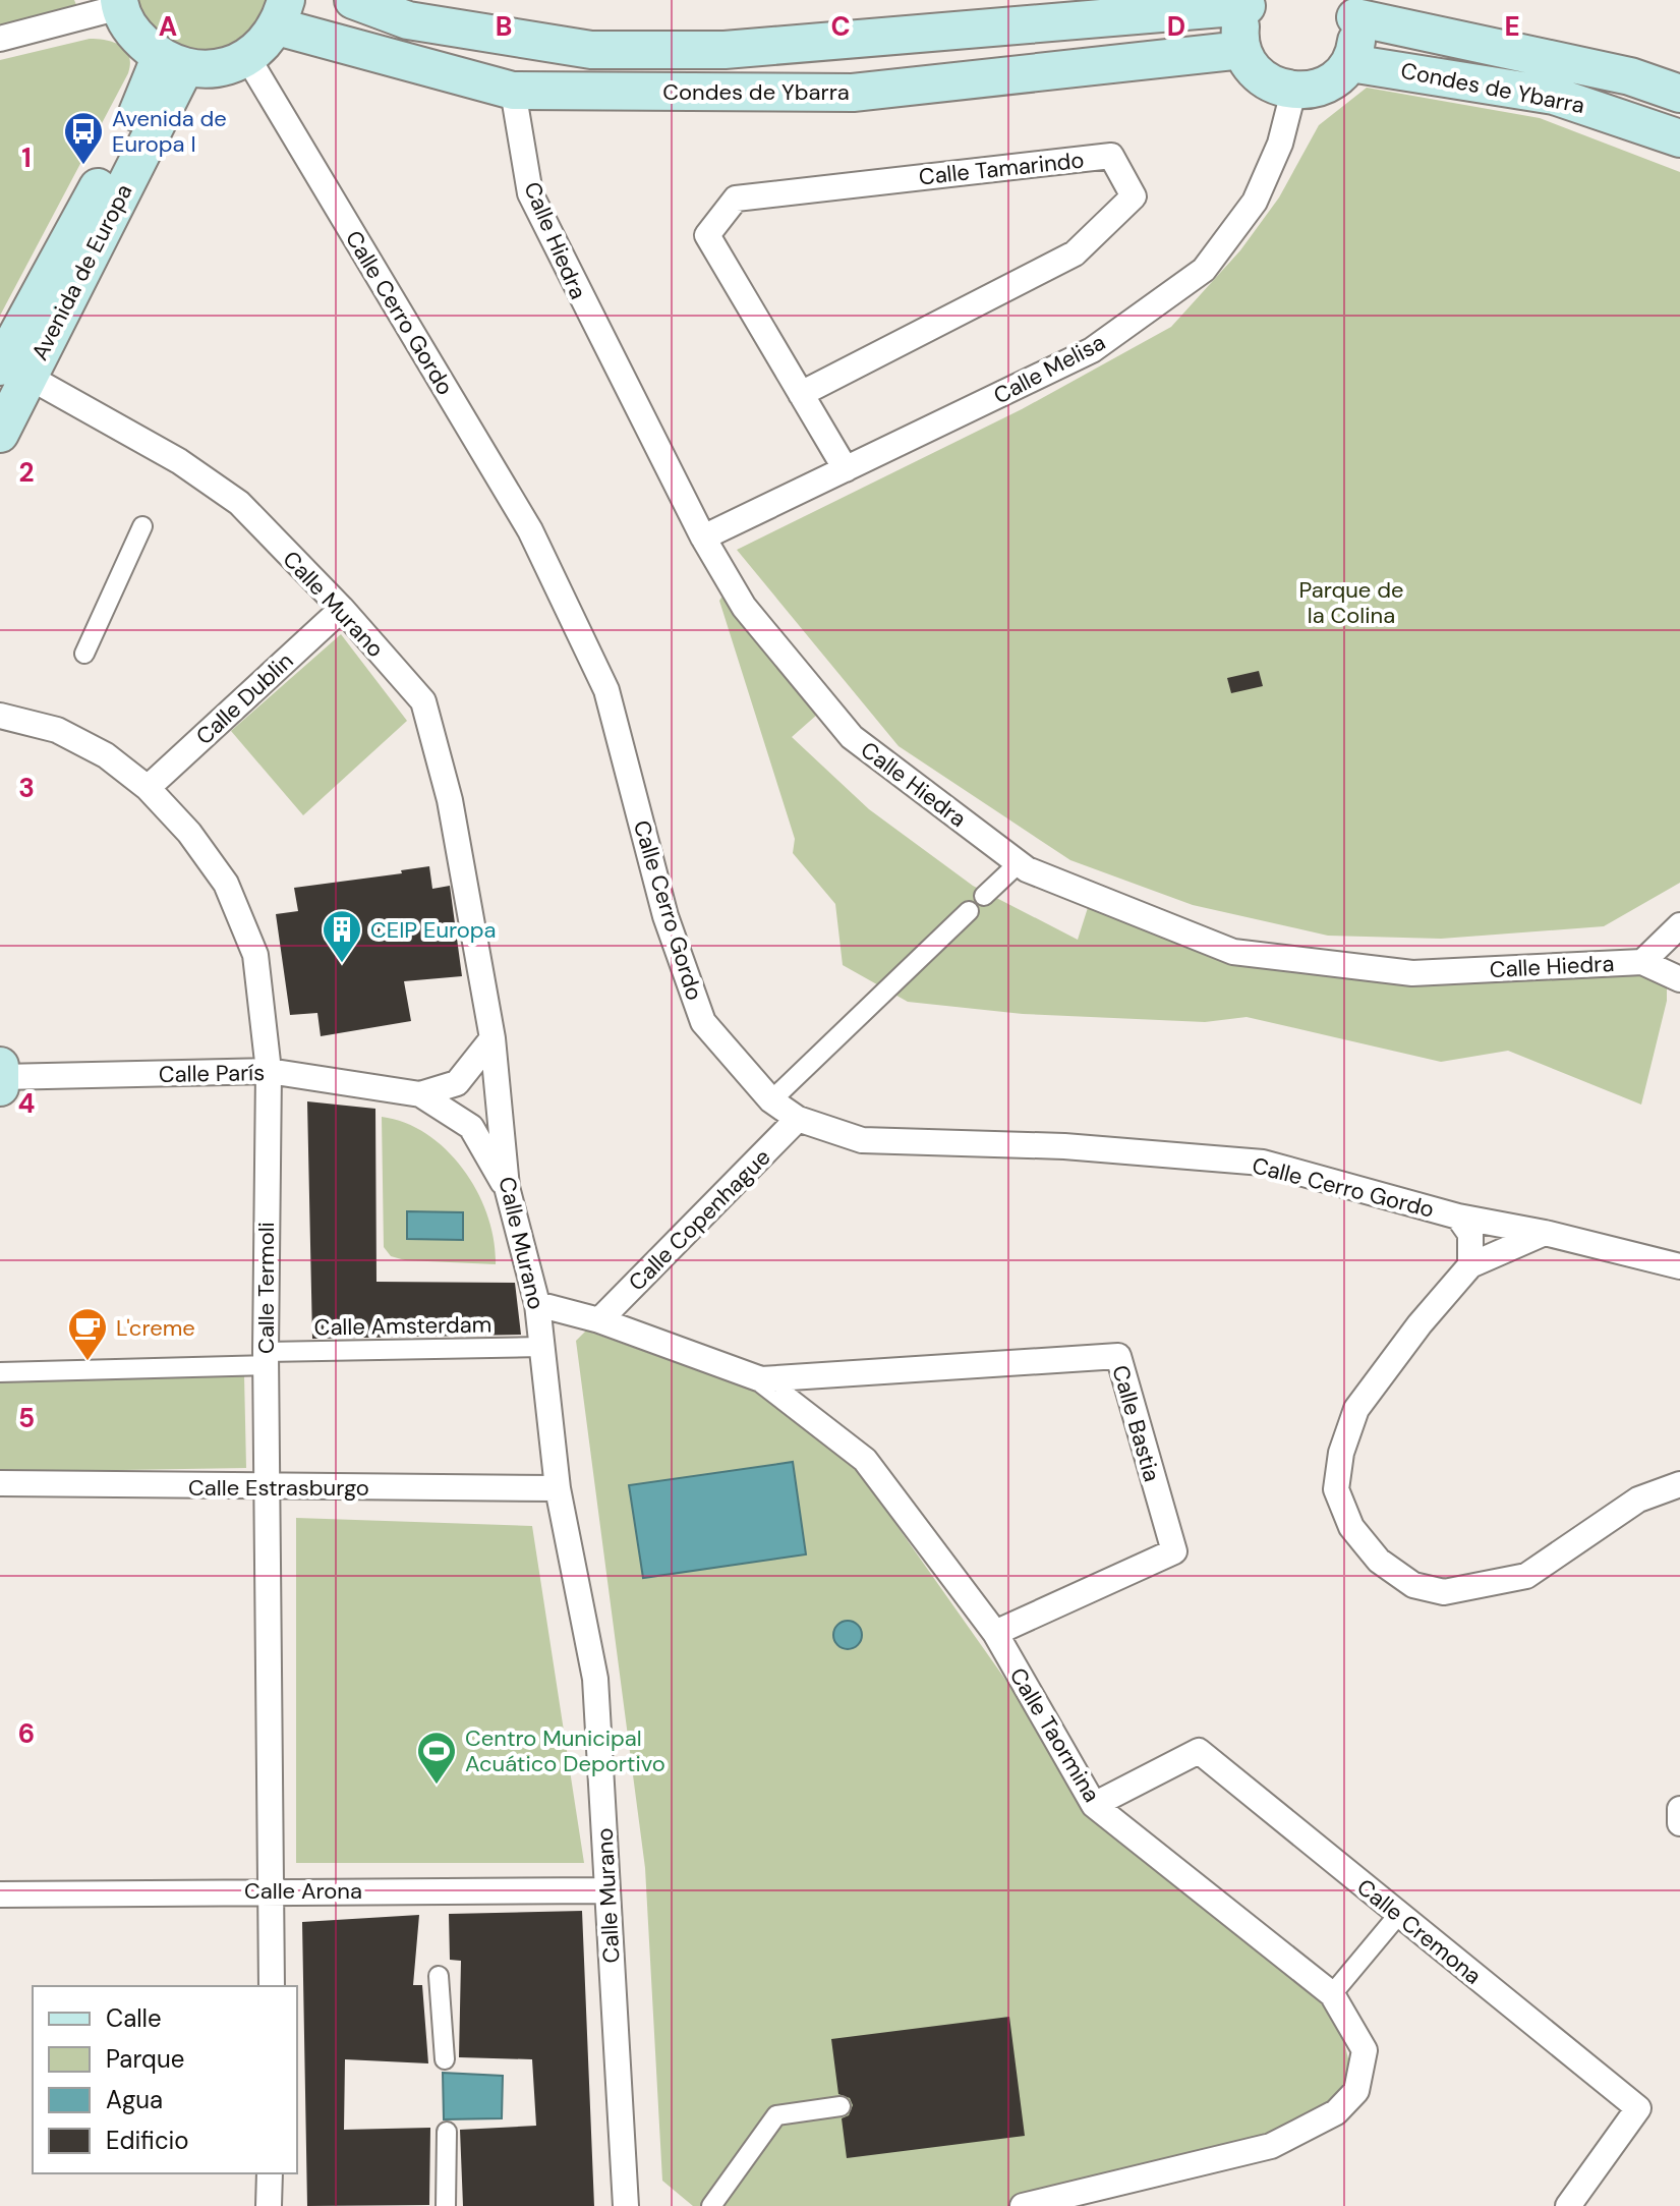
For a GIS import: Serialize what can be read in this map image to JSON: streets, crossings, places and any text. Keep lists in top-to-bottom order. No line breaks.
{"streets":{"main road":["Condes de Ybarra","Avenida de Europa"],"street":["Calle Tamarindo","Calle Hiedra","Calle Cerro Gordo","Calle Melisa","Calle Murano","Calle Dublin","Calle París","Calle Copenhague","Calle Termoli","Calle Amsterdam","Calle Bastia","Calle Estrasburgo","Calle Taormina","Calle Arona","Calle Cremona"]},"crossings":[["Condes de Ybarra","Calle Hiedra"],["Calle Tamarindo","Calle Melisa"],["Calle Hiedra","Calle Melisa"],["Avenida de Europa","Calle Murano"],["Calle Cerro Gordo","Calle Copenhague"],["Calle Murano","Calle Dublin"],["Calle Murano","Calle París"],["Calle Murano","Calle Amsterdam"],["Calle Murano","Calle Estrasburgo"],["Calle Murano","Calle Taormina"],["Calle Murano","Calle Arona"],["Calle Dublin","Calle Termoli"],["Calle París","Calle Termoli"],["Calle Copenhague","Calle Taormina"],["Calle Termoli","Calle Amsterdam"],["Calle Termoli","Calle Estrasburgo"],["Calle Termoli","Calle Arona"],["Calle Bastia","Calle Taormina"],["Calle Taormina","Calle Cremona"]],"parks":["Parque de la Colina"],"places":{"bus stop":["Avenida de Europa I"],"building":["CEIP Europa"],"cafe":["L'creme"],"sports":["Centro Municipal Acuático Deportivo"]},"legend":["Calle","Parque","Agua","Edificio"],"grid":{"columns":["A","B","C","D","E"],"rows":["1","2","3","4","5","6"]}}
